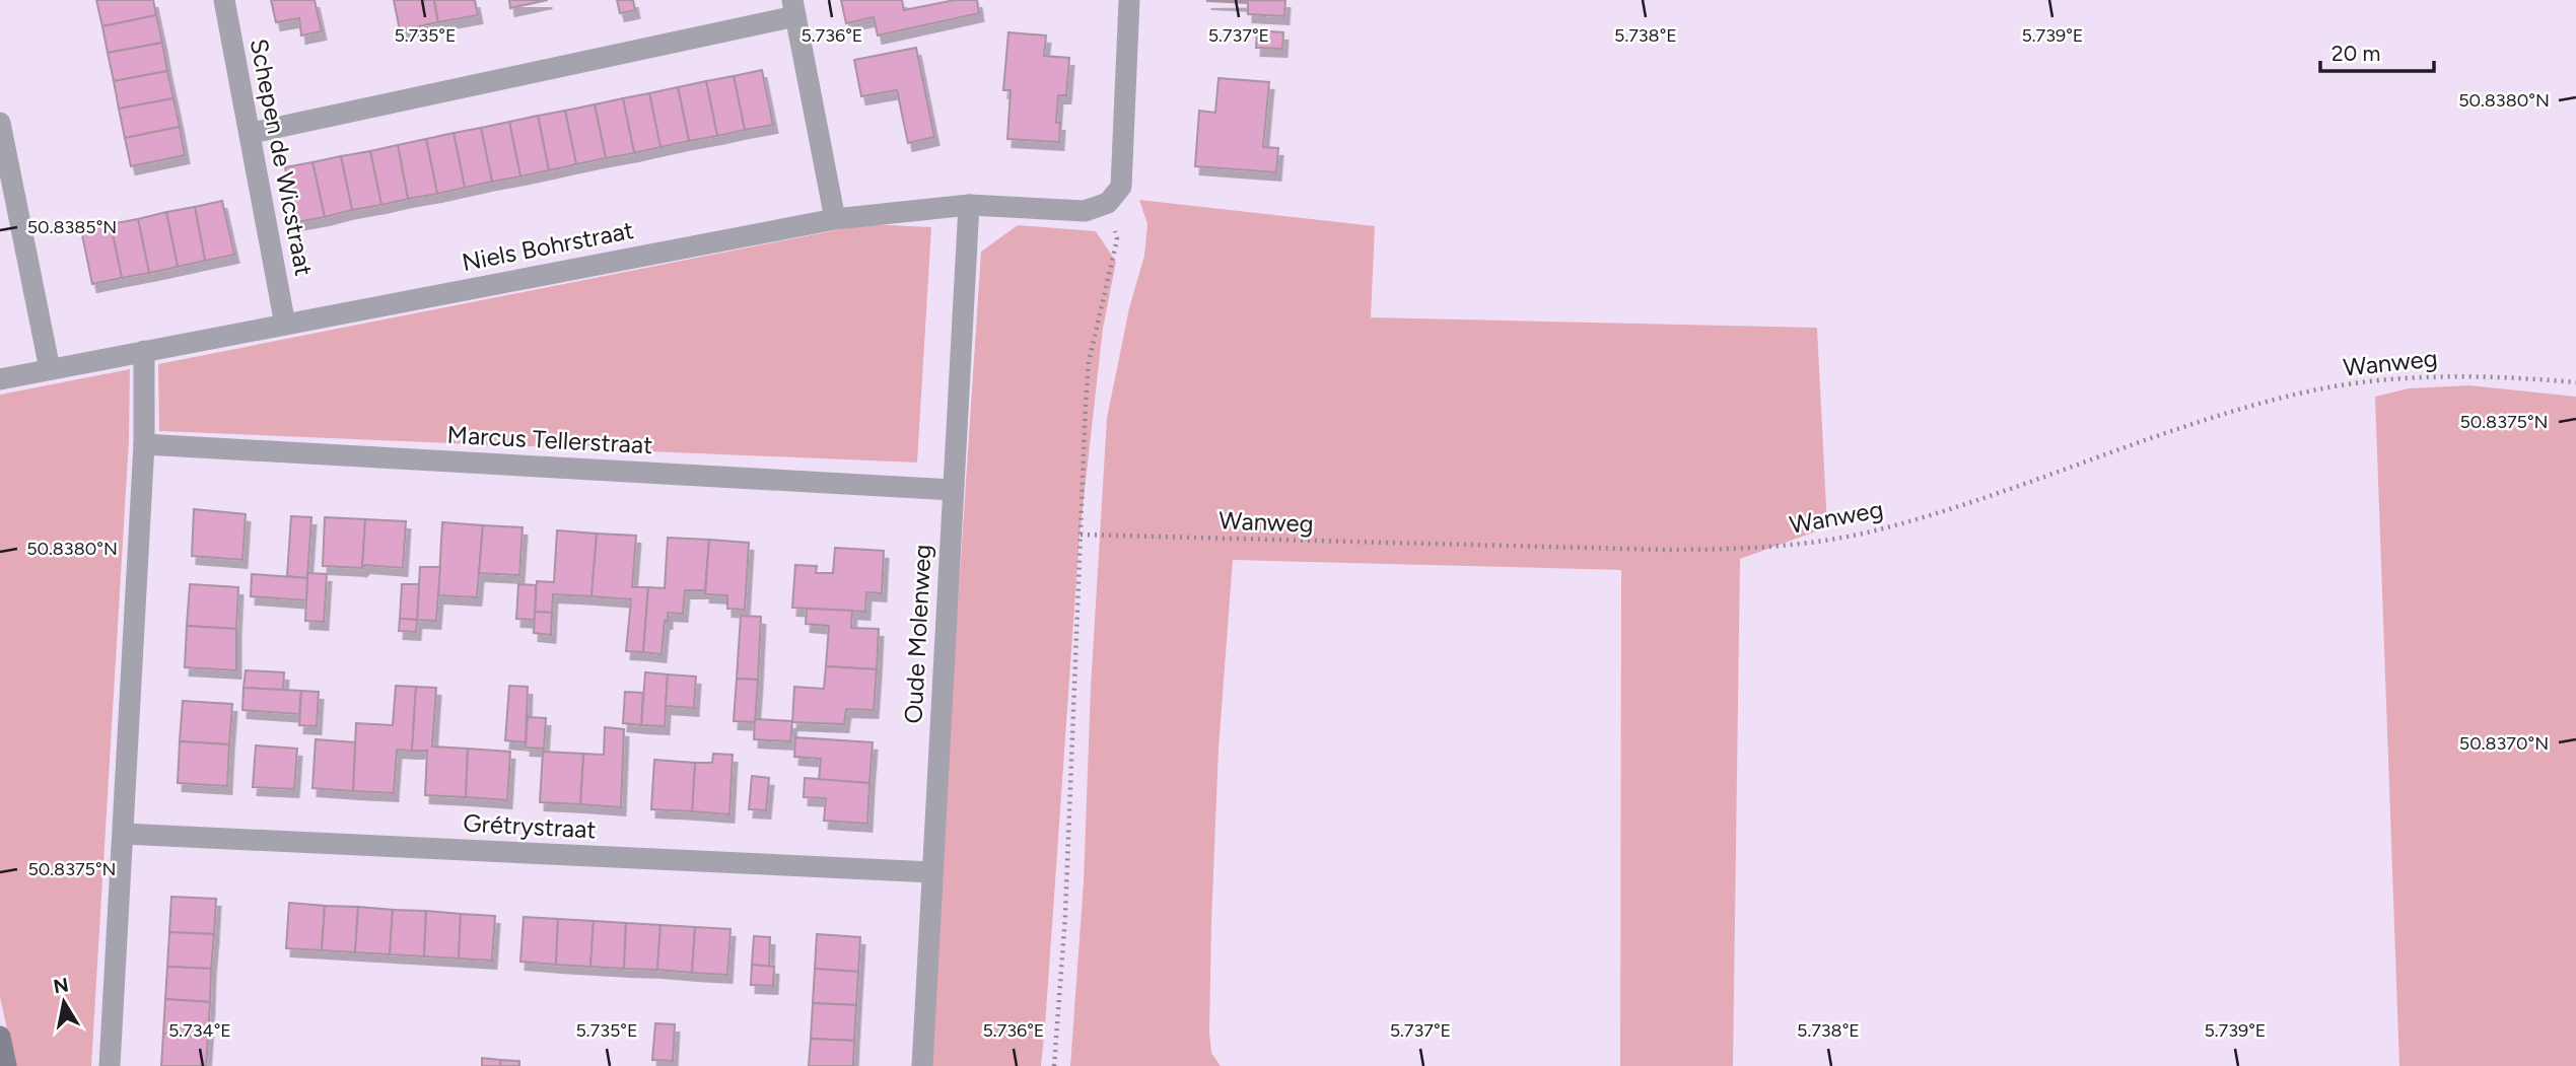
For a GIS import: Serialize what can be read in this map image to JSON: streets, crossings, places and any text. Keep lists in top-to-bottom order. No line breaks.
{"streets":{"street":["Schepen de Wicstraat","Niels Bohrstraat","Marcus Tellerstraat","Oude Molenweg","Grétrystraat"],"path":["Wanweg"]},"crossings":[["Schepen de Wicstraat","Niels Bohrstraat"],["Niels Bohrstraat","Oude Molenweg"],["Marcus Tellerstraat","Oude Molenweg"],["Oude Molenweg","Grétrystraat"]],"scale_bar":"20 m","north":"top","coordinates":["5.739°E","5.735°E","5.736°E","5.737°E","5.738°E","50.8380°N","50.8385°N","50.8375°N","50.8370°N","5.734°E"]}
